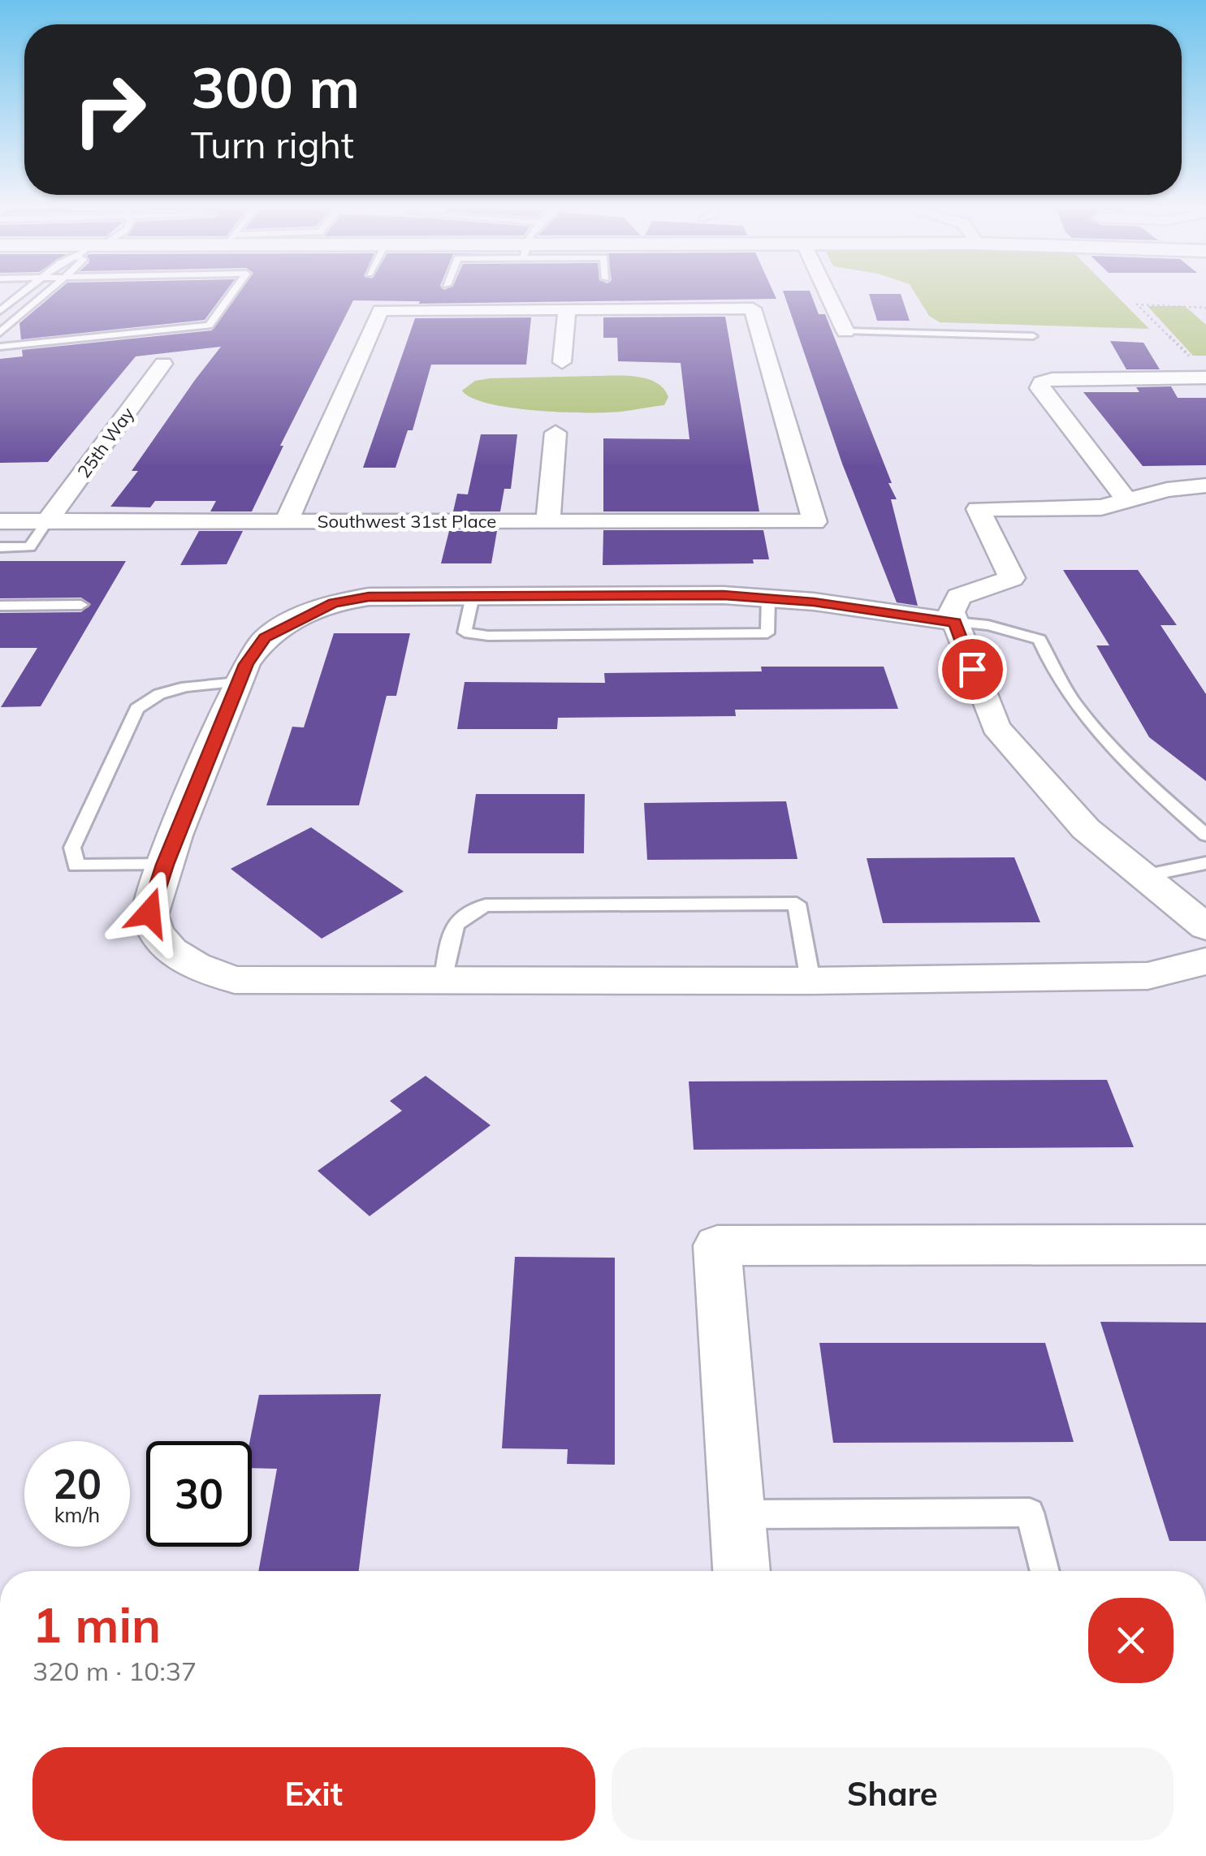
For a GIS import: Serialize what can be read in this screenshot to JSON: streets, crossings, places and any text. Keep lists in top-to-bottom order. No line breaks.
{"streets":{"street":["25th Way","Southwest 31st Place"]},"crossings":[["25th Way","Southwest 31st Place"]],"page":{"turn":["300 m","Turn right"],"speed":"20 km/h","limit":"30","heading":["1 min","320 m · 10:37"],"buttons":["Exit","Share"]}}
